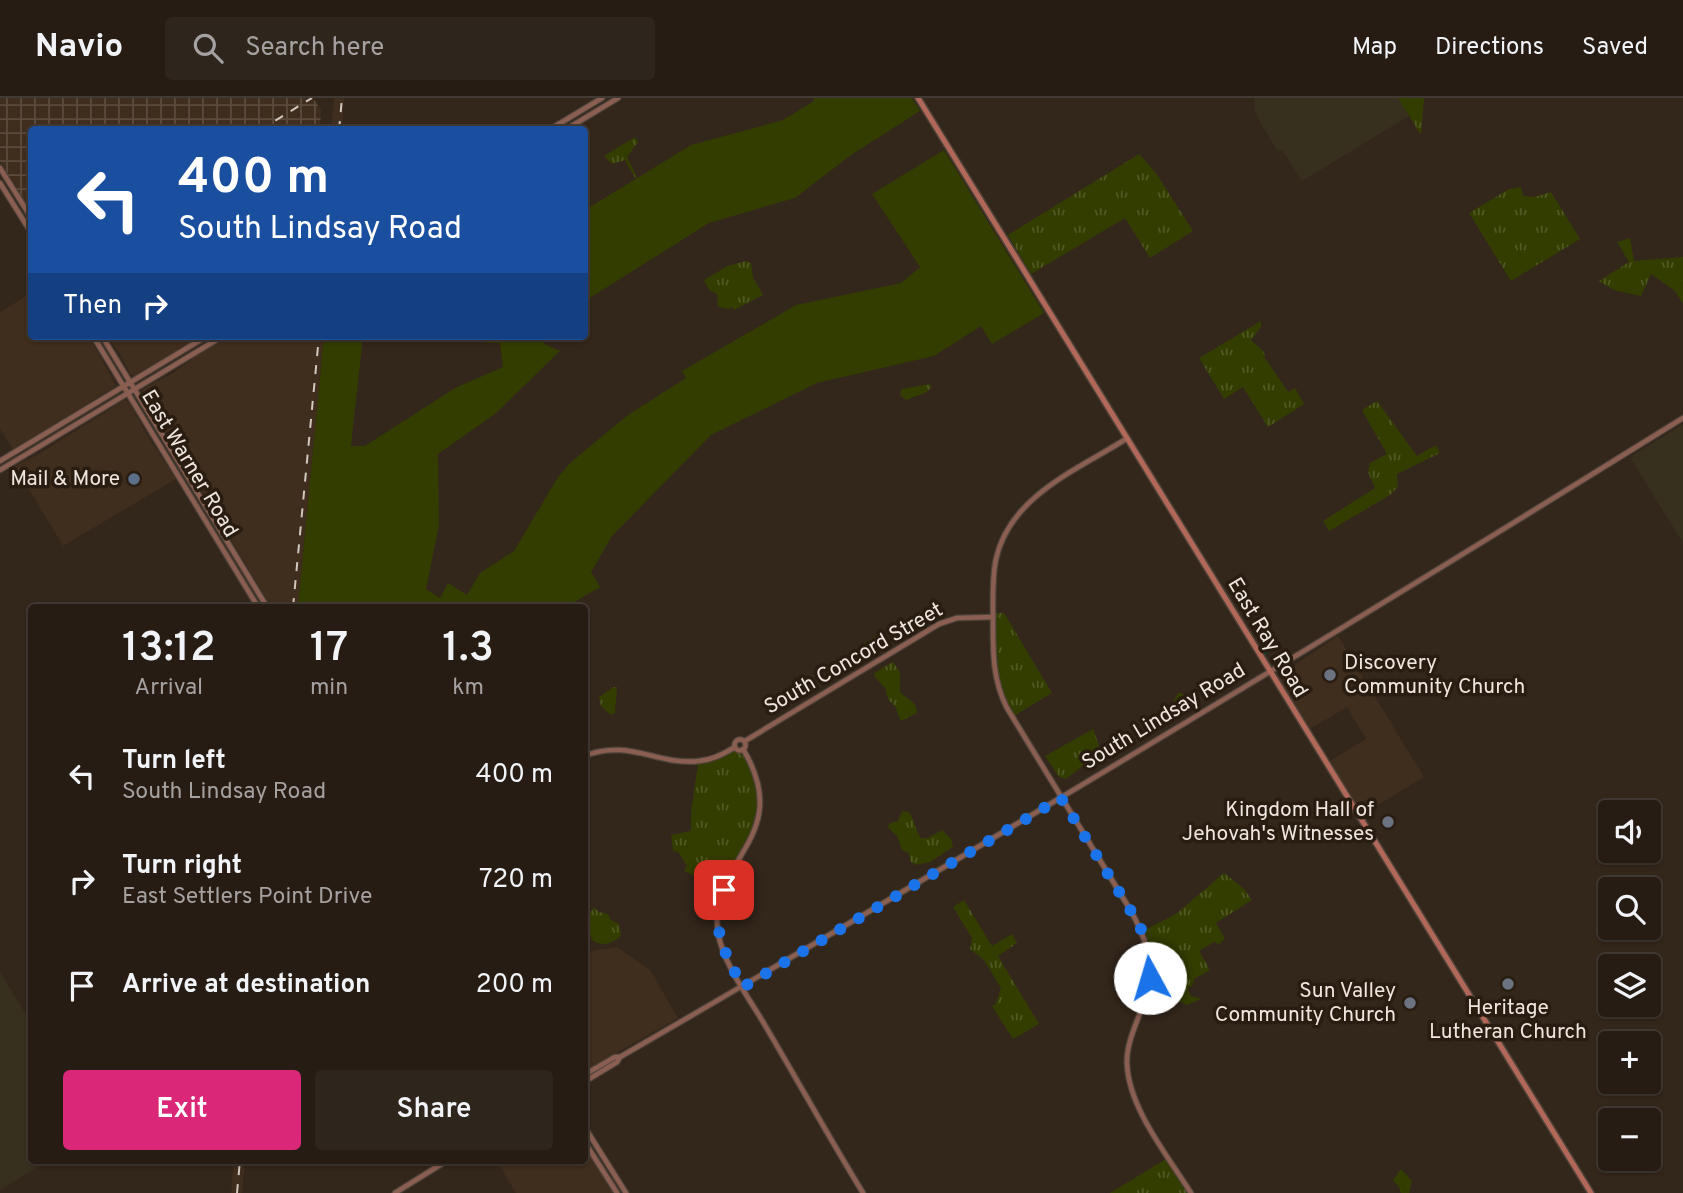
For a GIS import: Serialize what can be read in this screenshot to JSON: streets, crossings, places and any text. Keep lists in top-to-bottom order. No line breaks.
{"streets":{"main road":["East Warner Road","East Ray Road","South Concord Street","South Lindsay Road"]},"crossings":[["East Ray Road","South Lindsay Road"]],"places":["Mail & More","Discovery Community Church","Kingdom Hall of Jehovah's Witnesses","Heritage Lutheran Church","Sun Valley Community Church"],"page":{"header":"Navio","search":"Search here","nav":["Map","Directions","Saved"],"turn":["400 m","South Lindsay Road"],"then":"Then","eta":["13:12","Arrival","17","min","1.3","km"],"list":[{"name":"Turn left","note":"South Lindsay Road","value":"400 m"},{"name":"Turn right","note":"East Settlers Point Drive","value":"720 m"},{"name":"Arrive at destination","value":"200 m"}],"map_buttons":["+","−"],"buttons":["Exit","Share"]}}
